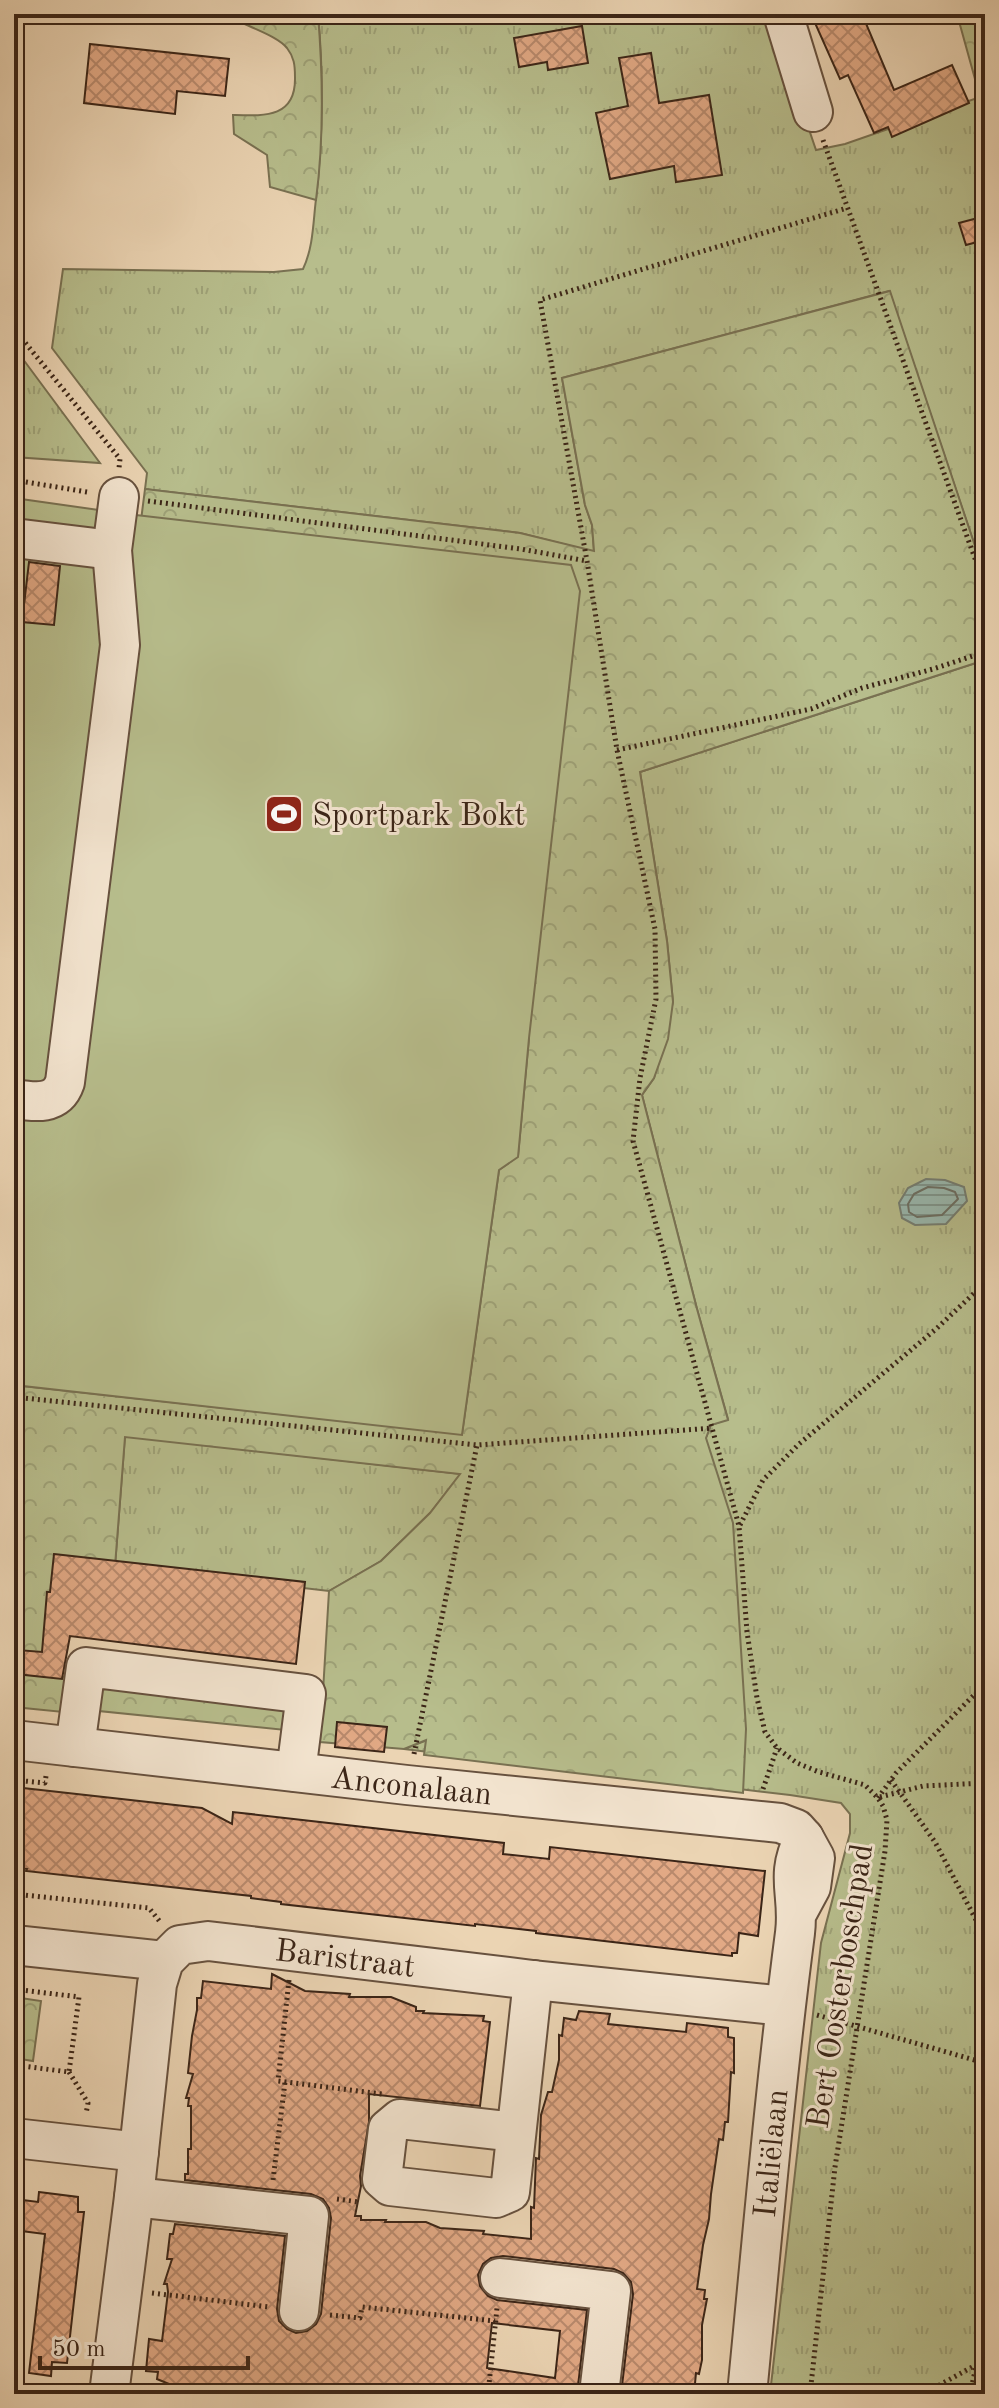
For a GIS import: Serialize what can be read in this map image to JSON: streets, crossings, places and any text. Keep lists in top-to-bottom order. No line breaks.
{"streets":{"street":["Anconalaan","Baristraat","Italiëlaan"],"path":["Bert Oosterboschpad"]},"crossings":[["Anconalaan","Italiëlaan"],["Baristraat","Italiëlaan"]],"places":{"sports":["Sportpark Bokt"]},"scale_bar":"50 m"}
